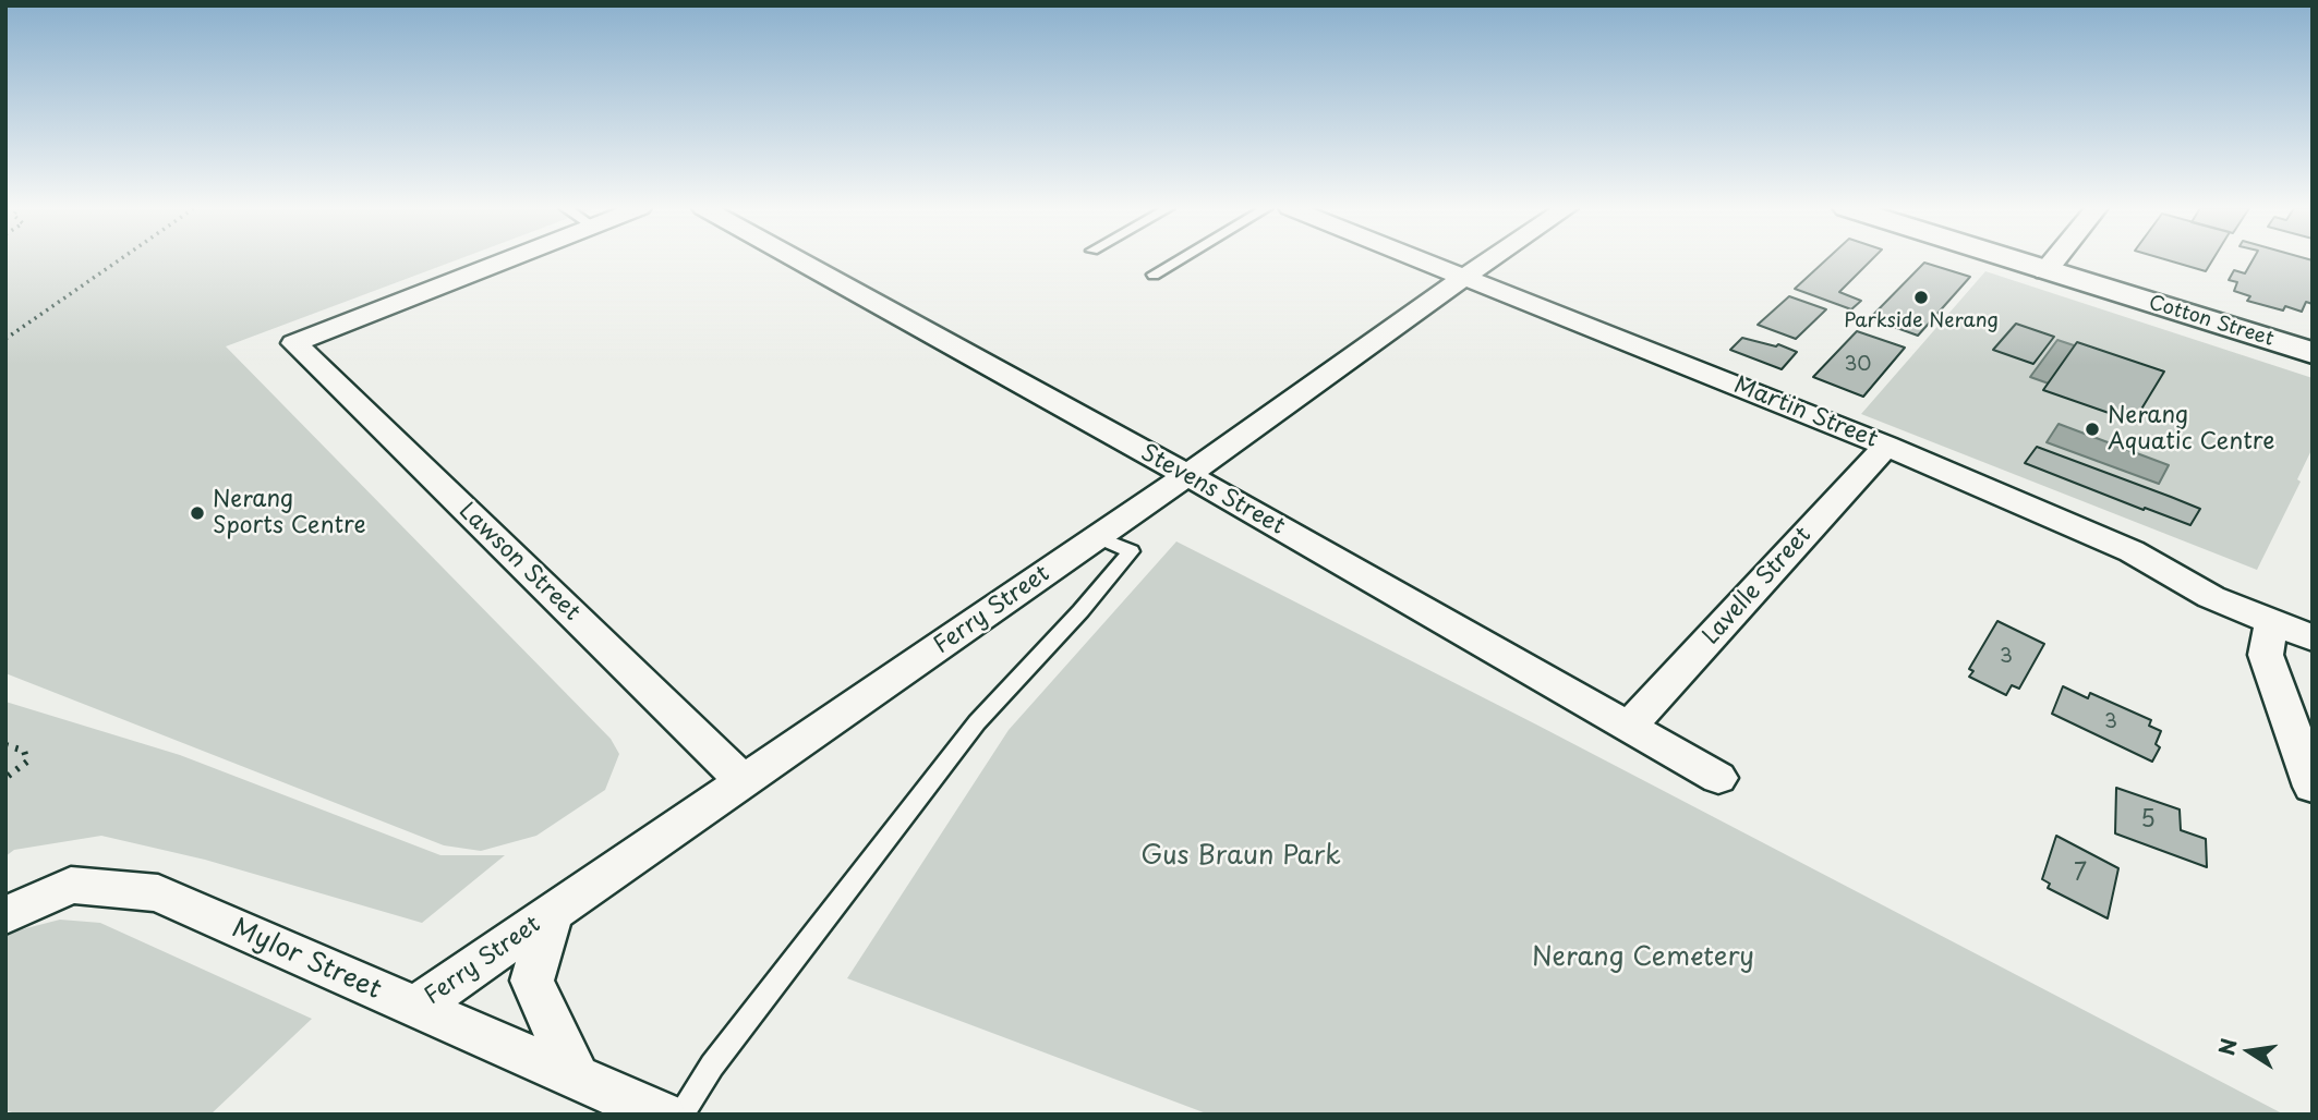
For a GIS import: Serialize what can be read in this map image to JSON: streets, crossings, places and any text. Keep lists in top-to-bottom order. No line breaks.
{"streets":{"street":["Cotton Street","Martin Street","Stevens Street","Lawson Street","Lavelle Street","Ferry Street","Mylor Street"]},"crossings":[["Martin Street","Lavelle Street"],["Martin Street","Ferry Street"],["Stevens Street","Lavelle Street"],["Stevens Street","Ferry Street"],["Lawson Street","Ferry Street"],["Ferry Street","Mylor Street"]],"parks":["Gus Braun Park","Nerang Cemetery"],"places":["Parkside Nerang","Nerang Aquatic Centre","Nerang Sports Centre"],"house_numbers":["30","3","3","5","7"],"north":"left"}
